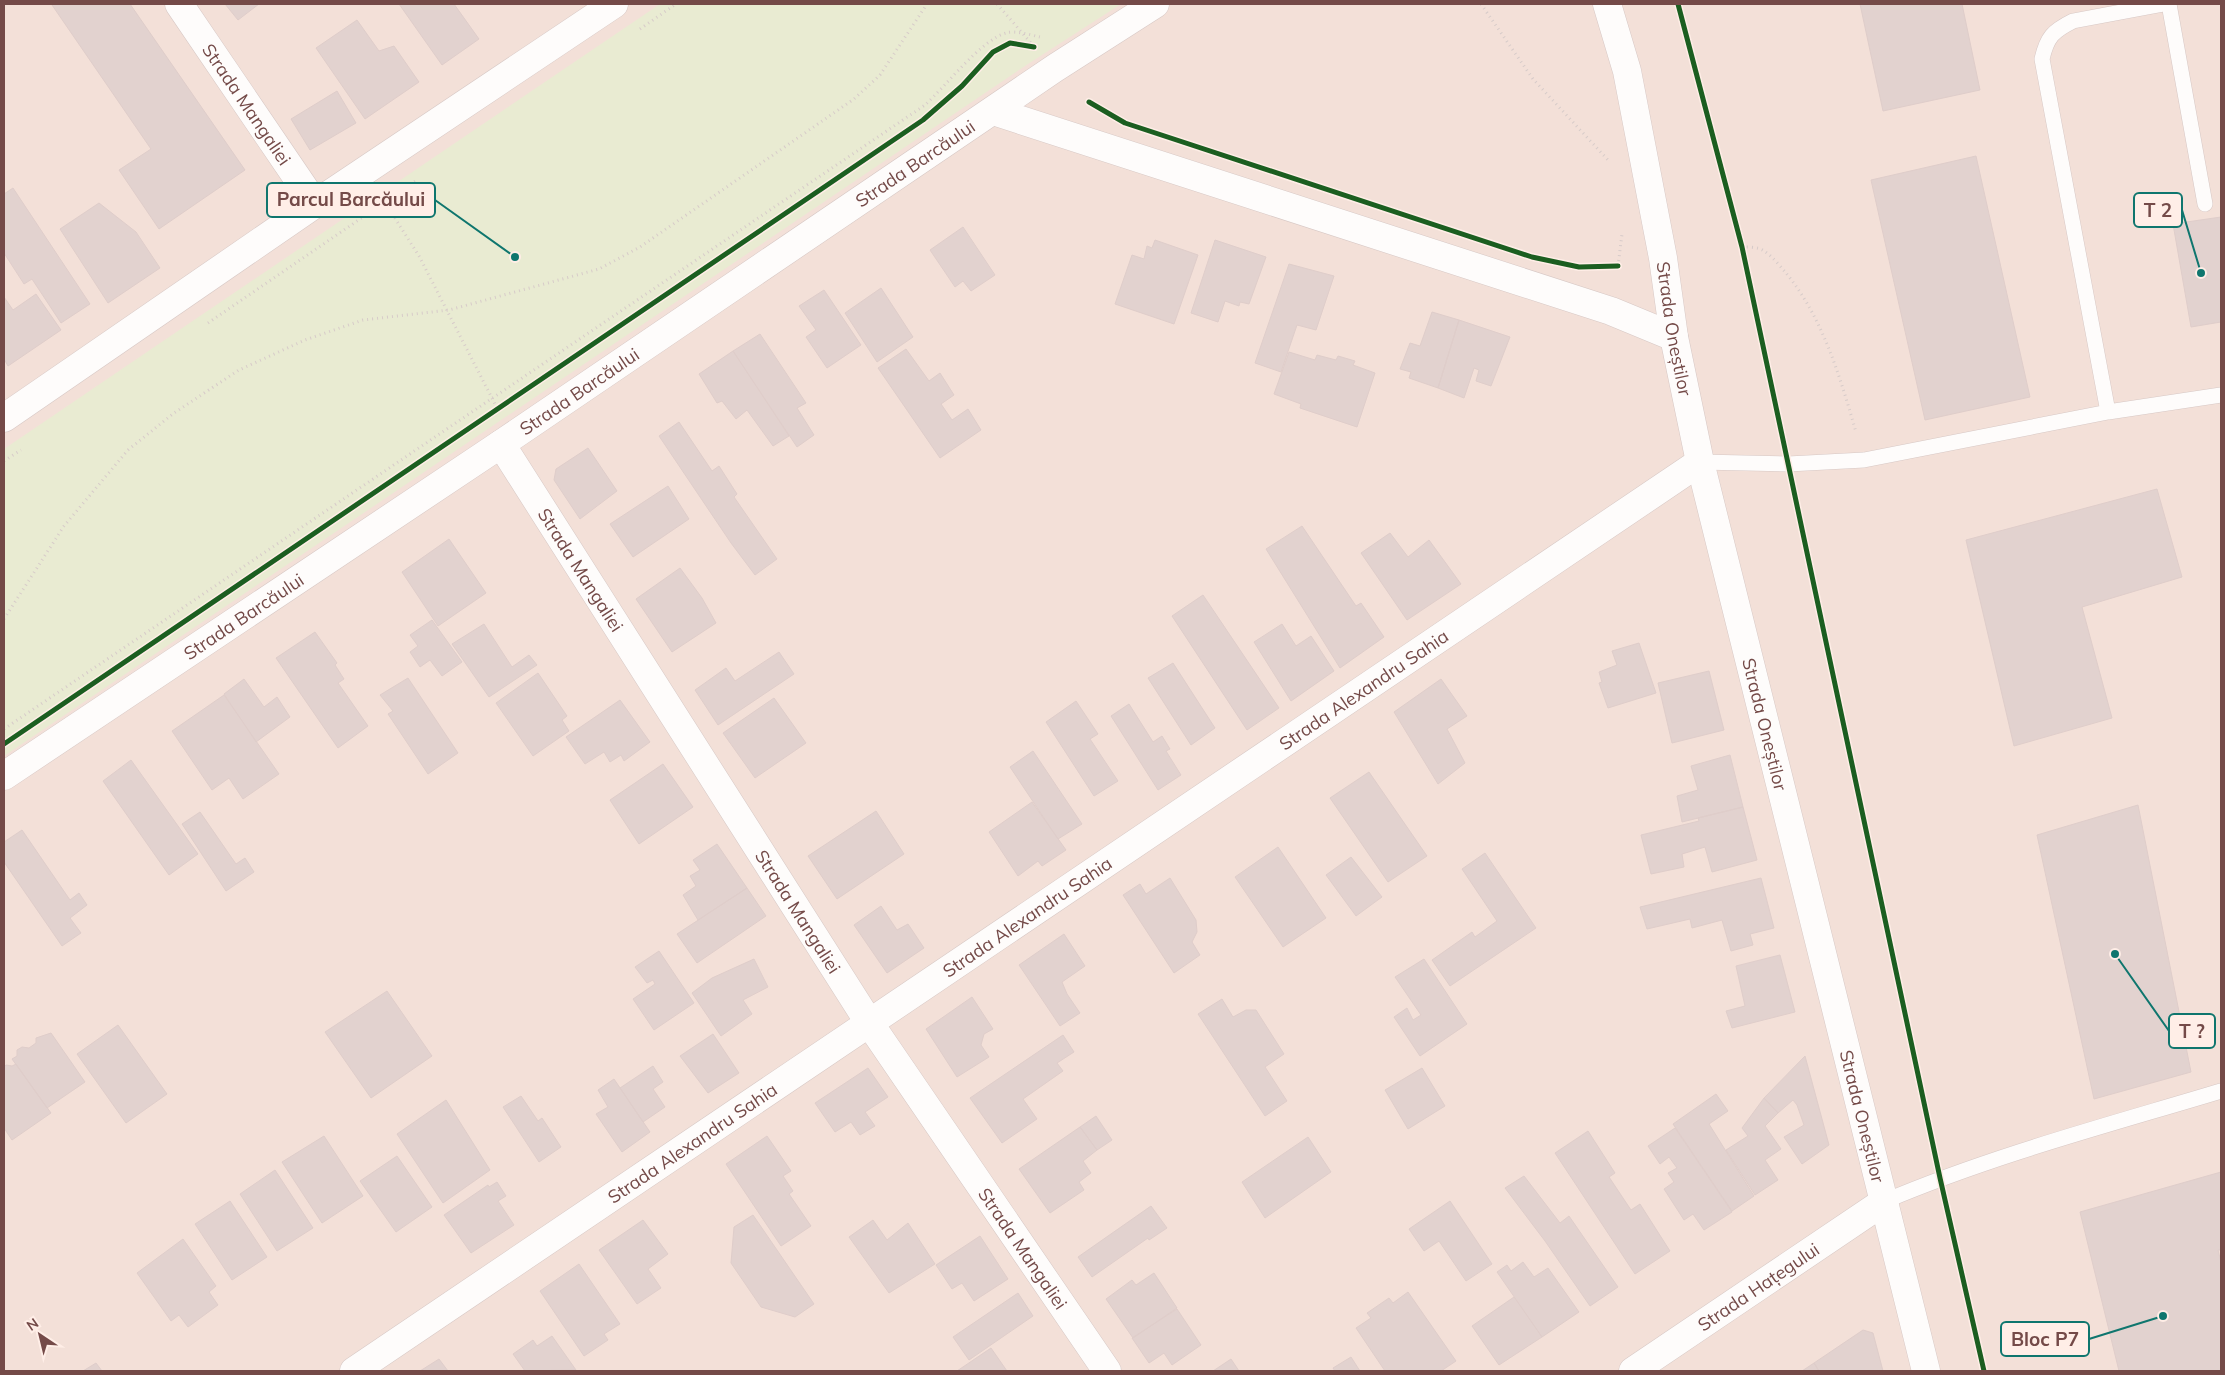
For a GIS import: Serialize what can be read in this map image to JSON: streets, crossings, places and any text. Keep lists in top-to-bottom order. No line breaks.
{"streets":{"street":["Strada Mangaliei","Strada Barcăului","Strada Oneștilor","Strada Alexandru Sahia","Strada Hațegului"]},"crossings":[["Strada Mangaliei","Strada Barcăului"],["Strada Mangaliei","Strada Alexandru Sahia"],["Strada Oneștilor","Strada Alexandru Sahia"],["Strada Oneștilor","Strada Hațegului"]],"places":["Parcul Barcăului","T 2","T ?","Bloc P7"],"north":"top left"}
